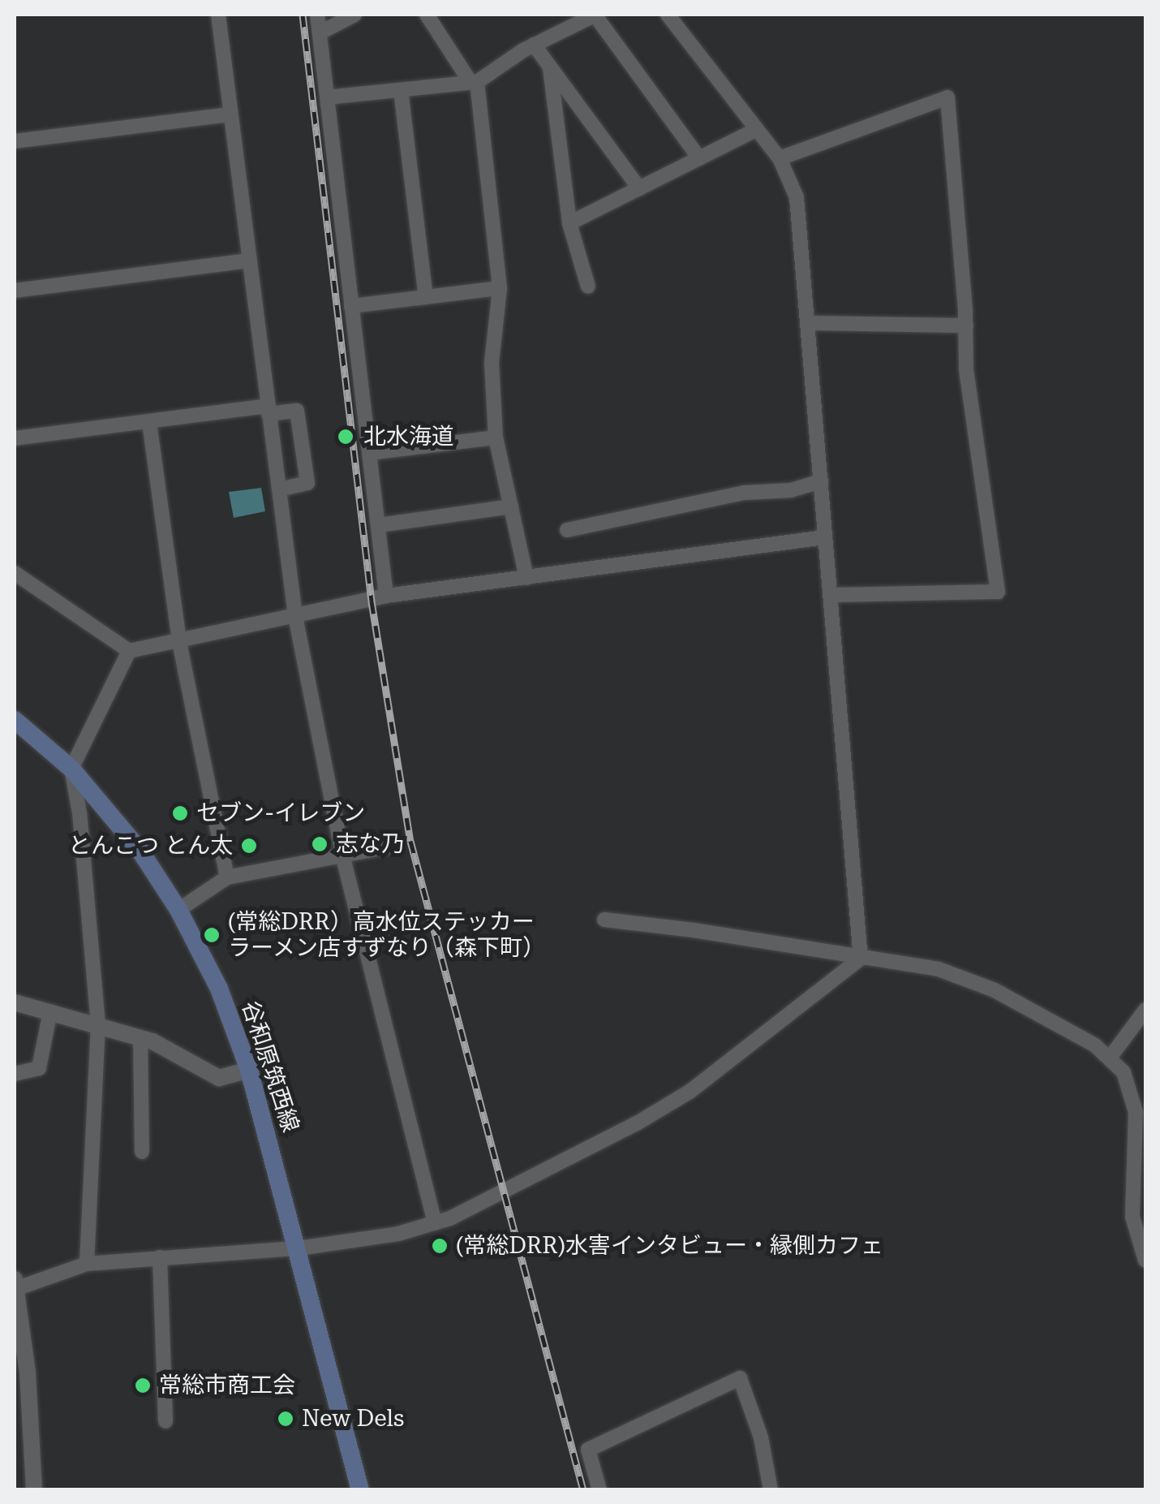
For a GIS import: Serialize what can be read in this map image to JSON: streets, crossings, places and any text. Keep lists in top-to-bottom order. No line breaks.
{"streets":{"main road":["谷和原筑西線"]},"places":["北水海道","セブン-イレブン","志な乃","とんこつ とん太","(常総DRR）高水位ステッカー ラーメン店すずなり（森下町）","(常総DRR)水害インタビュー・縁側カフェ","常総市商工会","New Dels"]}
